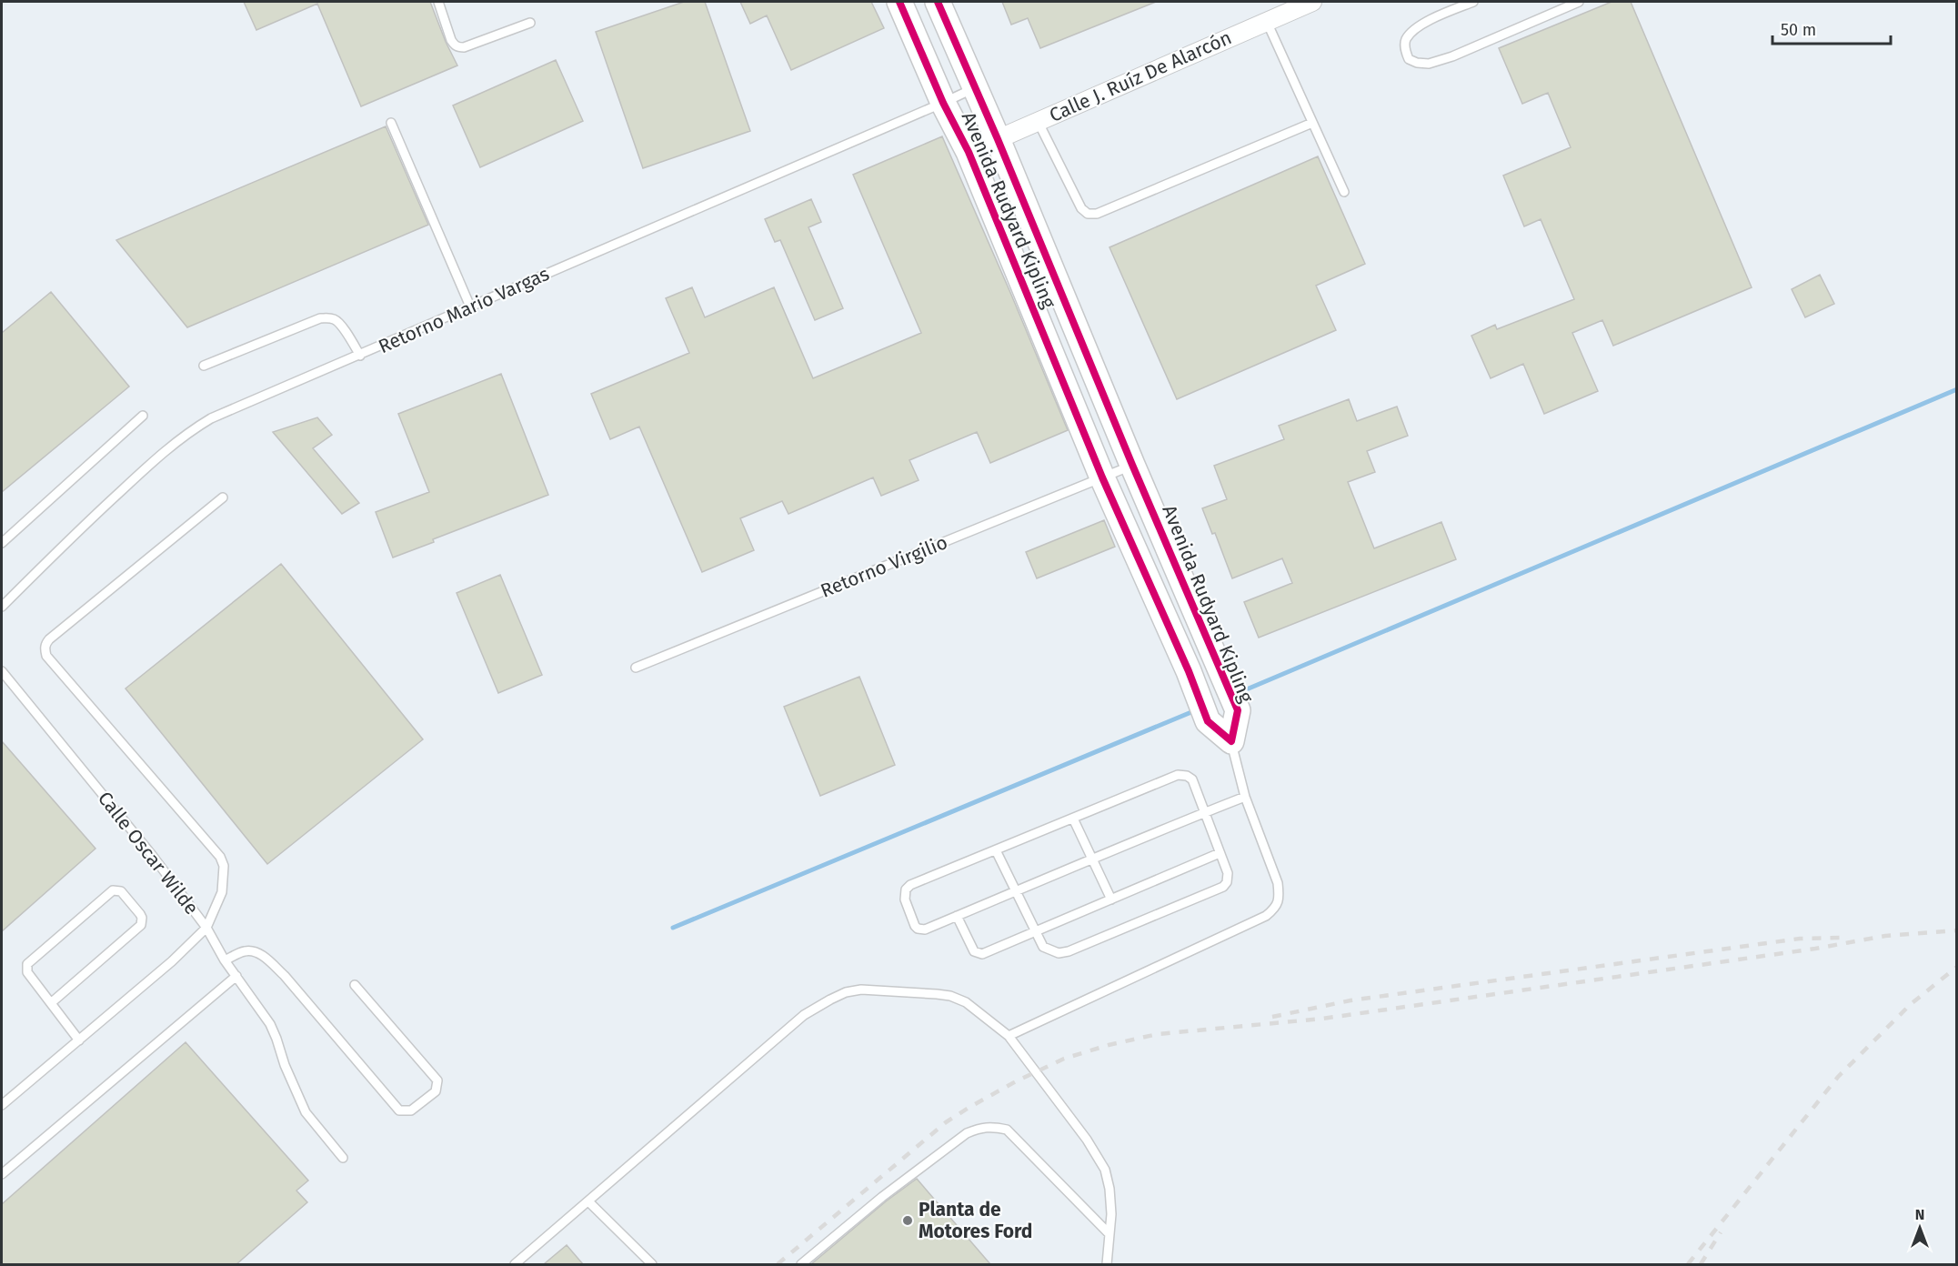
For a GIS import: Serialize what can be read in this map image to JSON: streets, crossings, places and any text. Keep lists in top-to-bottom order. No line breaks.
{"streets":{"street":["Calle J. Ruíz De Alarcón","Avenida Rudyard Kipling"],"lane":["Retorno Mario Vargas","Retorno Virgilio","Calle Oscar Wilde"]},"crossings":[["Calle J. Ruíz De Alarcón","Avenida Rudyard Kipling"],["Avenida Rudyard Kipling","Retorno Mario Vargas"],["Avenida Rudyard Kipling","Retorno Virgilio"]],"places":["Planta de Motores Ford"],"scale_bar":"50 m","north":"top"}
